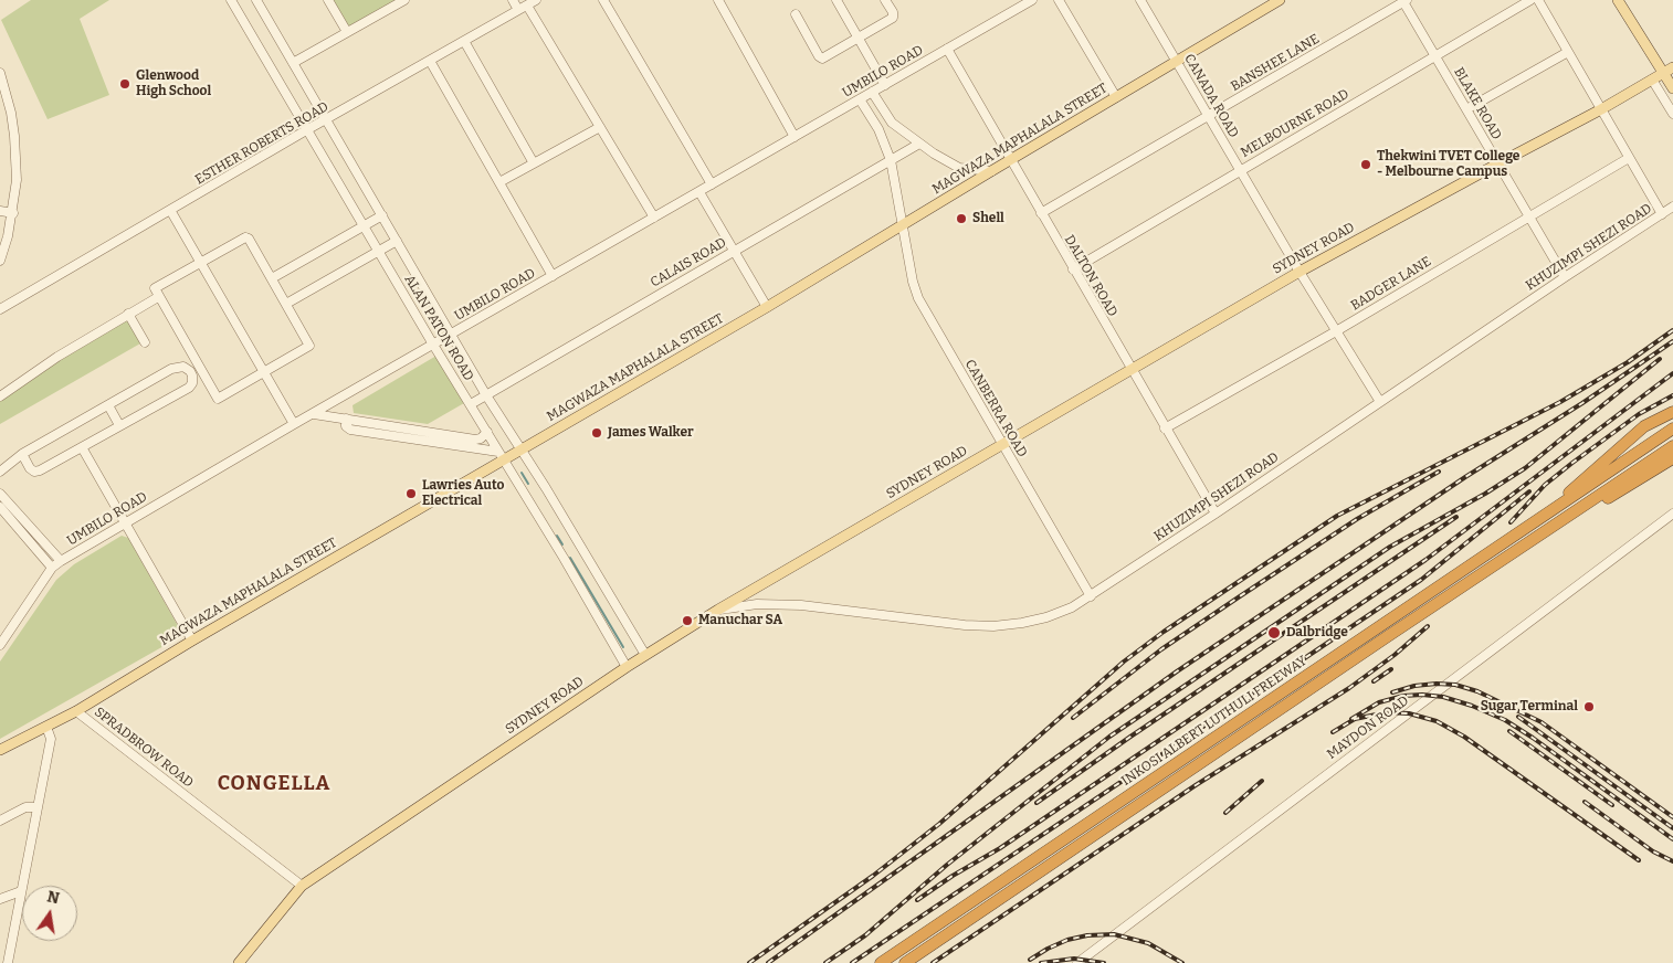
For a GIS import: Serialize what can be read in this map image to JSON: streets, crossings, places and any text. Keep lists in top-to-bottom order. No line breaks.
{"streets":{"highway":["INKOSI ALBERT LUTHULI FREEWAY"],"main road":["MAGWAZA MAPHALALA STREET","SYDNEY ROAD"],"street":["BANSHEE LANE","UMBILO ROAD","CANADA ROAD","BLAKE ROAD","MELBOURNE ROAD","ESTHER ROBERTS ROAD","KHUZIMPI SHEZI ROAD","CALAIS ROAD","DALTON ROAD","BADGER LANE","ALAN PATON ROAD","CANBERRA ROAD","MAYDON ROAD","SPRADBROW ROAD"]},"crossings":[["BANSHEE LANE","CANADA ROAD"],["BANSHEE LANE","BLAKE ROAD"],["BANSHEE LANE","DALTON ROAD"],["UMBILO ROAD","DALTON ROAD"],["UMBILO ROAD","ALAN PATON ROAD"],["UMBILO ROAD","CANBERRA ROAD"],["CANADA ROAD","MELBOURNE ROAD"],["CANADA ROAD","MAGWAZA MAPHALALA STREET"],["CANADA ROAD","KHUZIMPI SHEZI ROAD"],["CANADA ROAD","SYDNEY ROAD"],["CANADA ROAD","BADGER LANE"],["BLAKE ROAD","MELBOURNE ROAD"],["BLAKE ROAD","KHUZIMPI SHEZI ROAD"],["BLAKE ROAD","SYDNEY ROAD"],["BLAKE ROAD","BADGER LANE"],["MELBOURNE ROAD","DALTON ROAD"],["MAGWAZA MAPHALALA STREET","DALTON ROAD"],["MAGWAZA MAPHALALA STREET","ALAN PATON ROAD"],["MAGWAZA MAPHALALA STREET","CANBERRA ROAD"],["MAGWAZA MAPHALALA STREET","SPRADBROW ROAD"],["ESTHER ROBERTS ROAD","ALAN PATON ROAD"],["KHUZIMPI SHEZI ROAD","SYDNEY ROAD"],["KHUZIMPI SHEZI ROAD","DALTON ROAD"],["KHUZIMPI SHEZI ROAD","CANBERRA ROAD"],["SYDNEY ROAD","DALTON ROAD"],["SYDNEY ROAD","ALAN PATON ROAD"],["SYDNEY ROAD","CANBERRA ROAD"],["SYDNEY ROAD","SPRADBROW ROAD"],["CALAIS ROAD","ALAN PATON ROAD"],["CALAIS ROAD","CANBERRA ROAD"],["DALTON ROAD","BADGER LANE"]],"districts":["CONGELLA"],"places":["Glenwood High School","Thekwini TVET College - Melbourne Campus","Shell","James Walker","Lawries Auto Electrical","Manuchar SA","Dalbridge","Sugar Terminal"],"north":"top"}
